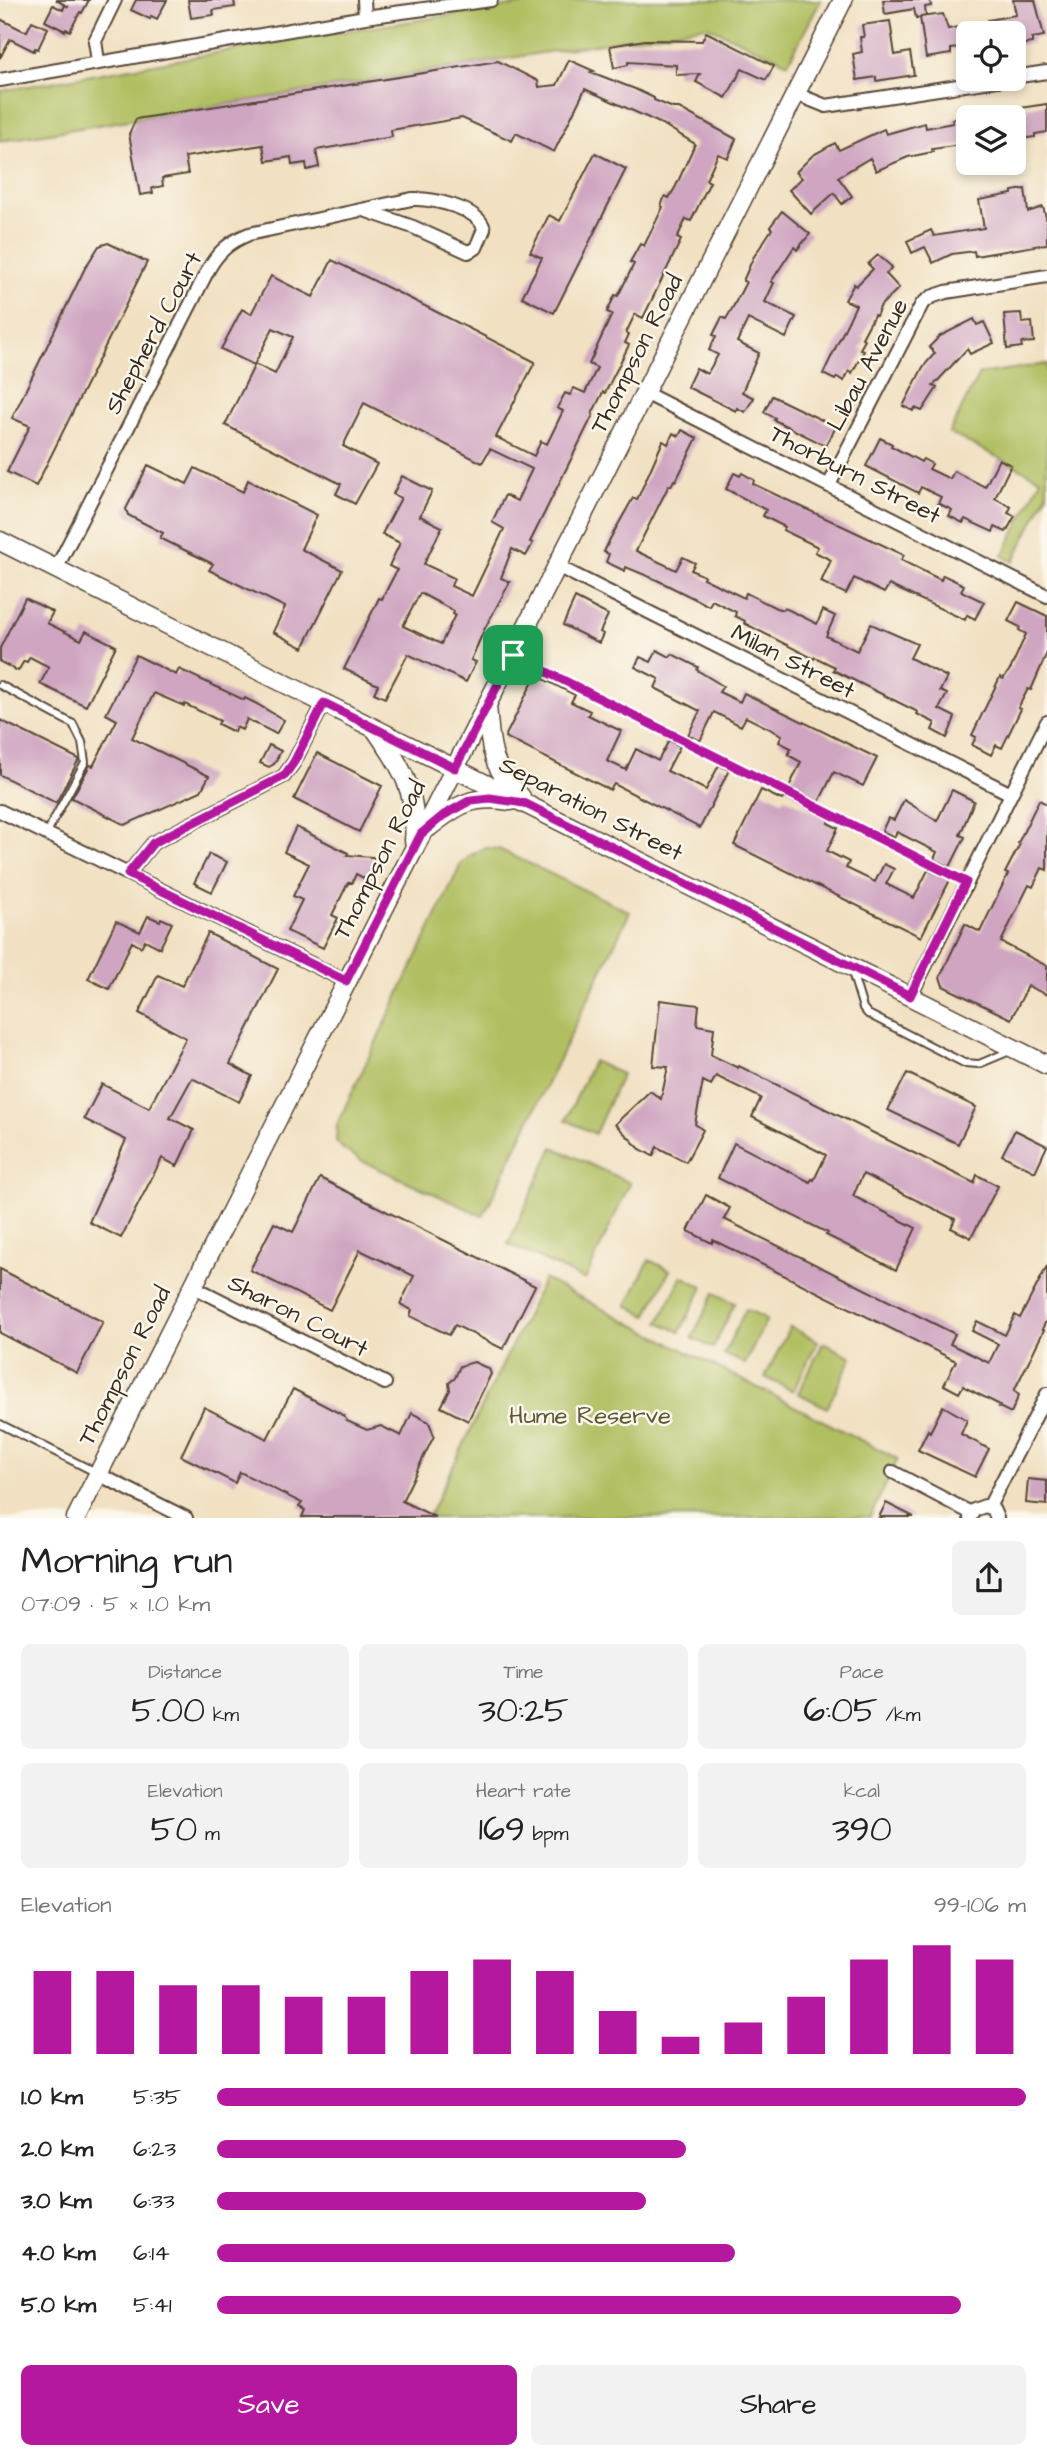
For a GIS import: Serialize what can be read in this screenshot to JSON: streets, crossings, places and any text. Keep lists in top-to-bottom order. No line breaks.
{"streets":{"main road":["Thompson Road","Separation Street"],"street":["Shepherd Court","Libau Avenue","Thorburn Street","Milan Street","Sharon Court"]},"crossings":[["Shepherd Court","Separation Street"],["Thompson Road","Thorburn Street"],["Thompson Road","Milan Street"],["Thompson Road","Separation Street"],["Thompson Road","Sharon Court"],["Libau Avenue","Thorburn Street"]],"parks":["Hume Reserve"],"page":{"heading":["Morning run","07:09 · 5 × 1.0 km"],"stats":[["Distance","5.00 km"],["Time","30:25"],["Pace","6:05 /km"],["Elevation","50 m"],["Heart rate","169 bpm"],["kcal","390"]],"chart":["Elevation","99–106 m"],"list":[{"name":"1.0 km","note":"5:35"},{"name":"2.0 km","note":"6:23"},{"name":"3.0 km","note":"6:33"},{"name":"4.0 km","note":"6:14"},{"name":"5.0 km","note":"5:41"}],"buttons":["Save","Share"]}}
